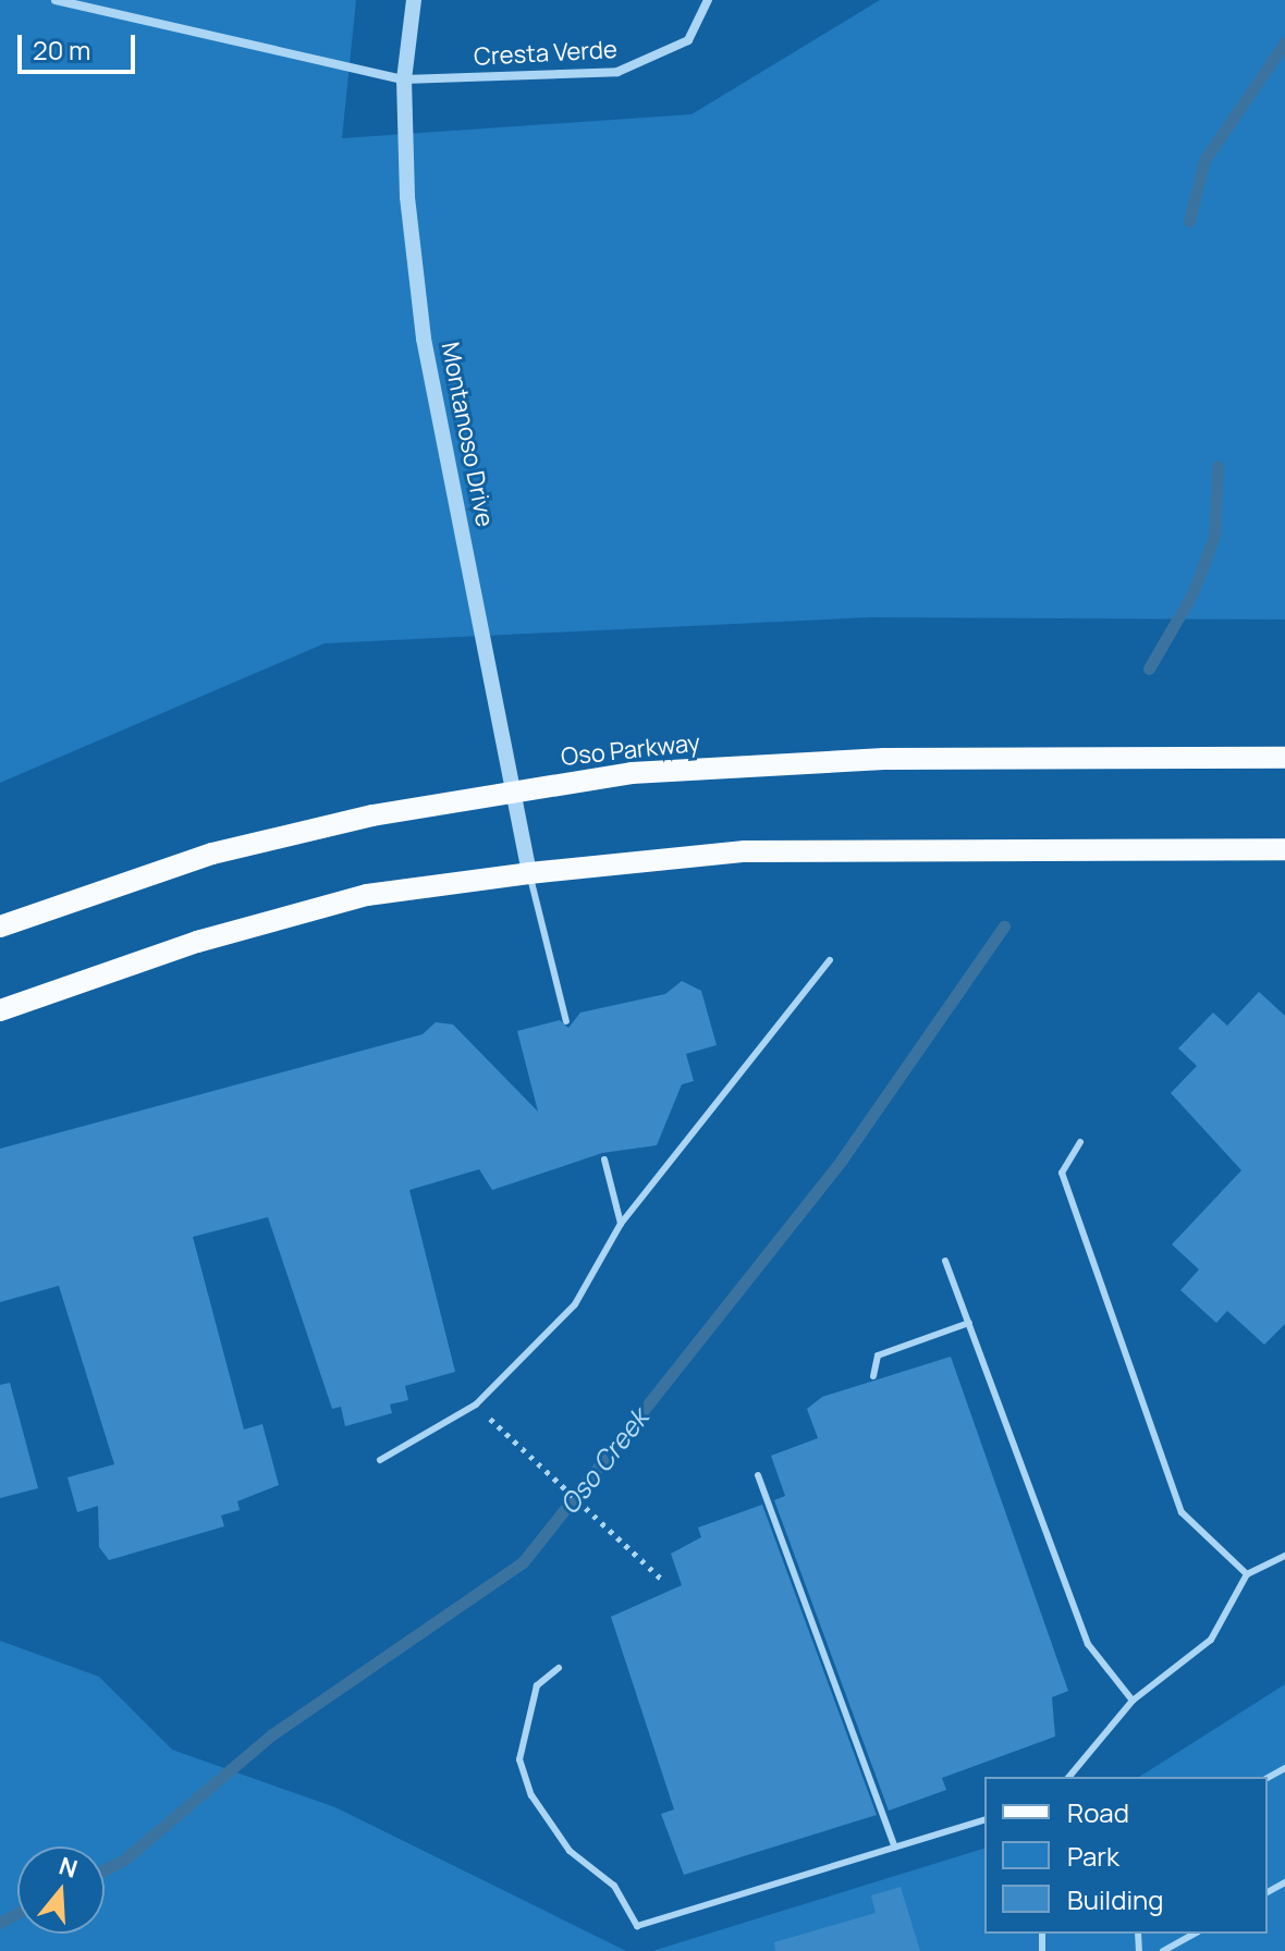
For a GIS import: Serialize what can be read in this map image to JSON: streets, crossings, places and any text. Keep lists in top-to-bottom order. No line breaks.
{"streets":{"main road":["Oso Parkway"],"street":["Cresta Verde","Montanoso Drive"]},"crossings":[["Cresta Verde","Montanoso Drive"],["Montanoso Drive","Oso Parkway"]],"water":["Oso Creek"],"legend":["Road","Park","Building"],"scale_bar":"20 m","north":"top"}
